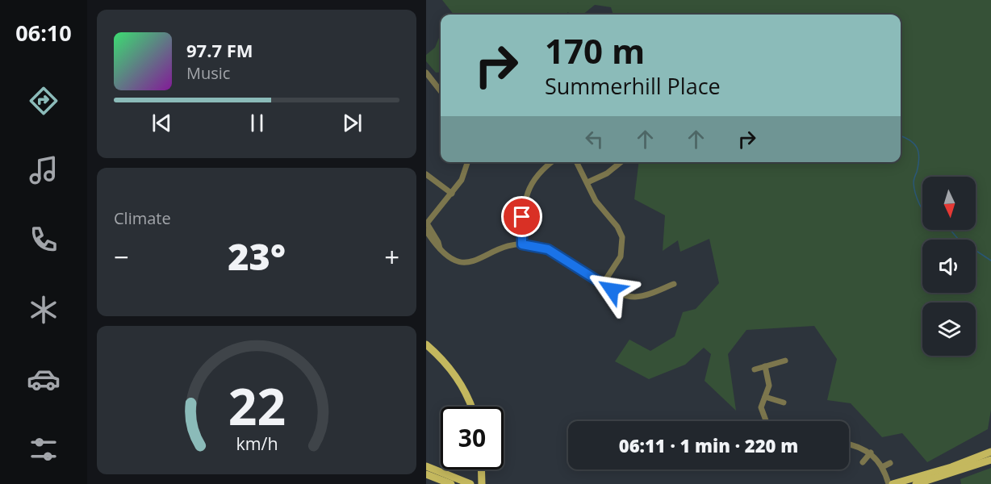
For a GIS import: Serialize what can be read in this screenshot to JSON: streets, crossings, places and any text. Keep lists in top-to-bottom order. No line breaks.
{"north":"bottom","page":{"tabs":"06:10","turn":["170 m","Summerhill Place"],"song":["97.7 FM","Music"],"tile":"Climate","heat":["−","23°","+"],"limit":"30","trip":"06:11 · 1 min · 220 m","gauge":["22","km/h"]}}
